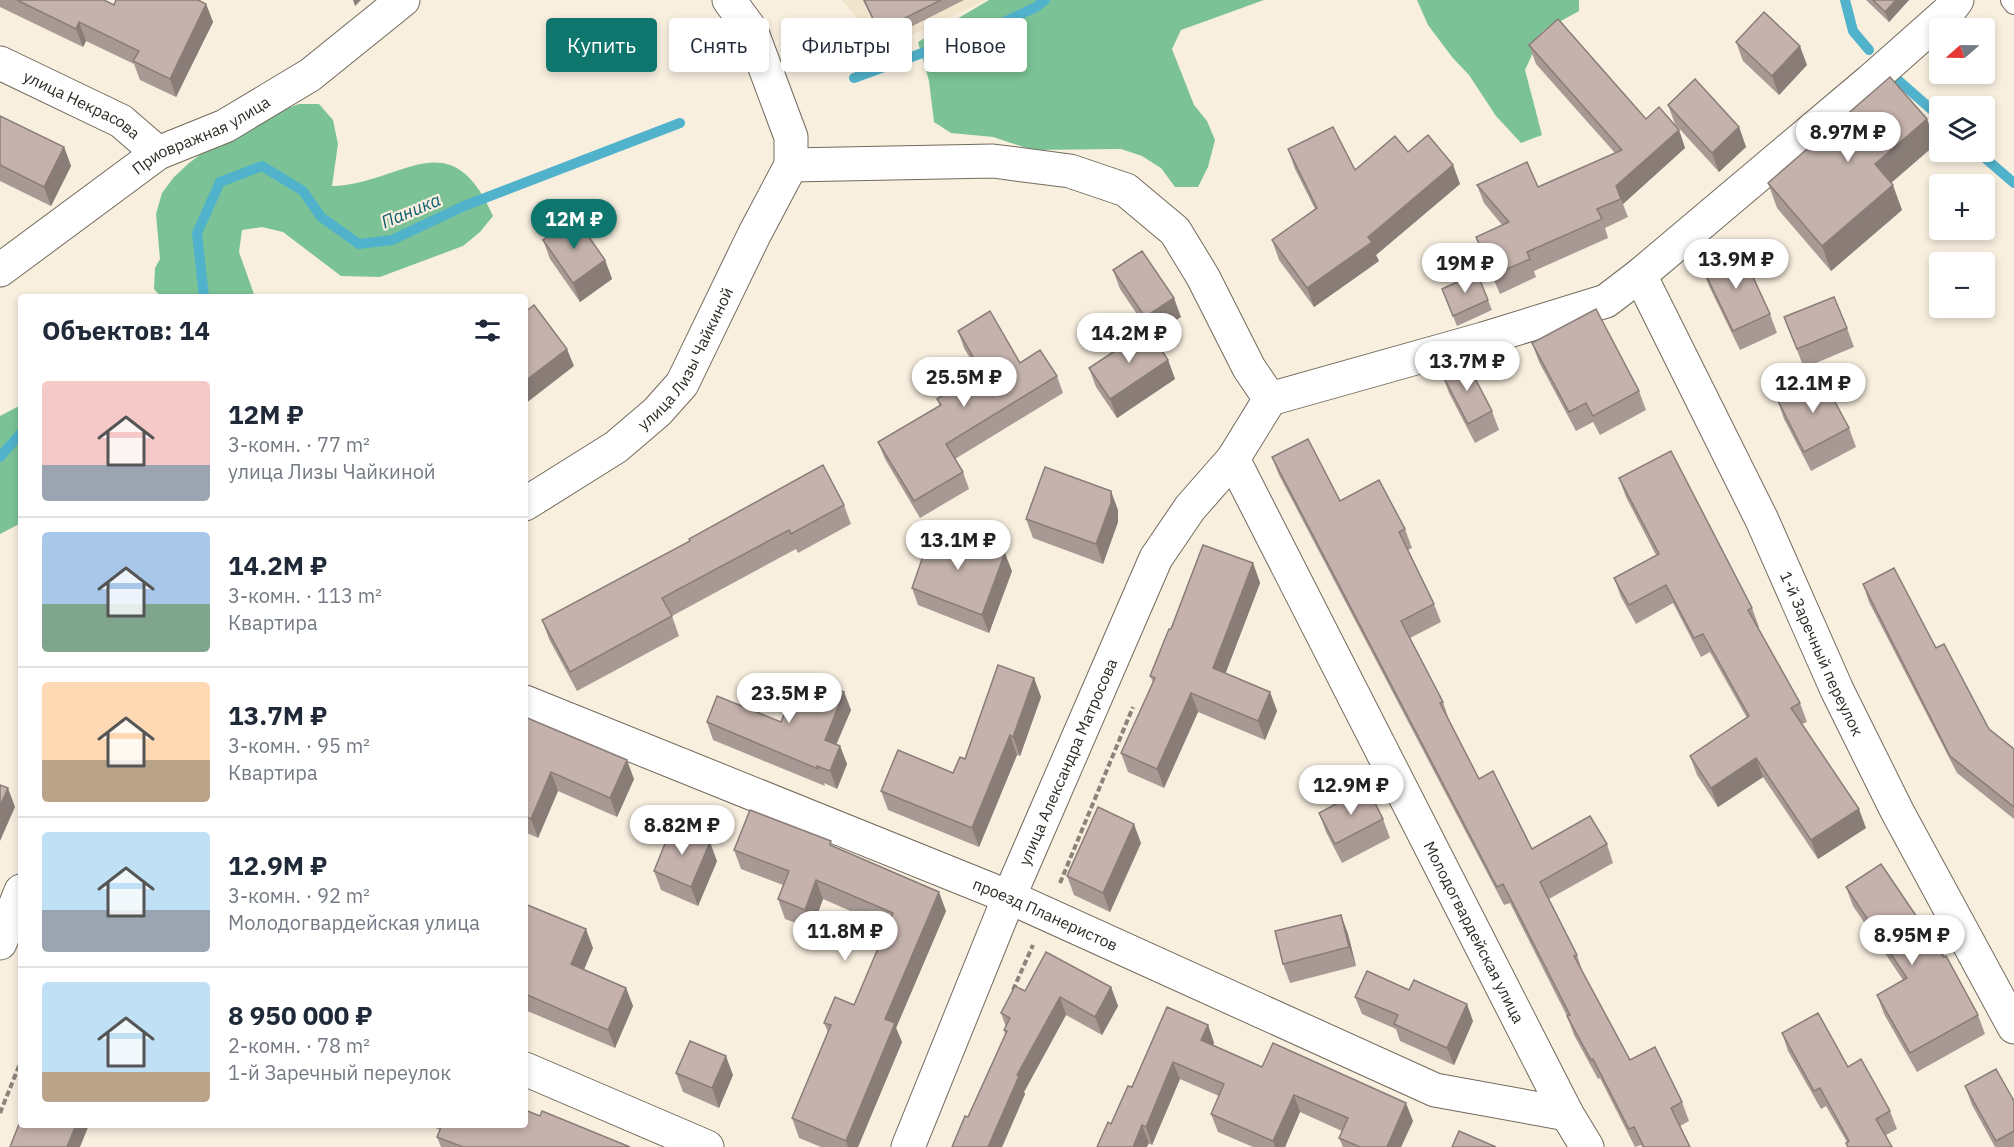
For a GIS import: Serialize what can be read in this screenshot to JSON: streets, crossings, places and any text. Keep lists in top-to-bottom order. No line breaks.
{"streets":{"street":["улица Некрасова","Приовражная улица","улица Лизы Чайкиной","1-й Заречный переулок","улица Александра Матросова","проезд Планеристов","Молодогвардейская улица"]},"crossings":[["улица Некрасова","Приовражная улица"],["улица Александра Матросова","проезд Планеристов"],["улица Александра Матросова","Молодогвардейская улица"],["проезд Планеристов","Молодогвардейская улица"]],"water":["Паника"],"north":"left","page":{"map_buttons":["+","−"],"chip":["Купить","Снять","Фильтры","Новое"],"price":["8.97M ₽","12M ₽","13.9M ₽","19M ₽","14.2M ₽","13.7M ₽","25.5M ₽","12.1M ₽","13.1M ₽","23.5M ₽","12.9M ₽","8.82M ₽","11.8M ₽","8.95M ₽"],"heading":"Объектов: 14","list":[{"name":"12M ₽","note":"3-комн. · 77 m² · улица Лизы Чайкиной"},{"name":"14.2M ₽","note":"3-комн. · 113 m² · Квартира"},{"name":"13.7M ₽","note":"3-комн. · 95 m² · Квартира"},{"name":"12.9M ₽","note":"3-комн. · 92 m² · Молодогвардейская улица"},{"name":"8 950 000 ₽","note":"2-комн. · 78 m² · 1-й Заречный переулок"}]}}
